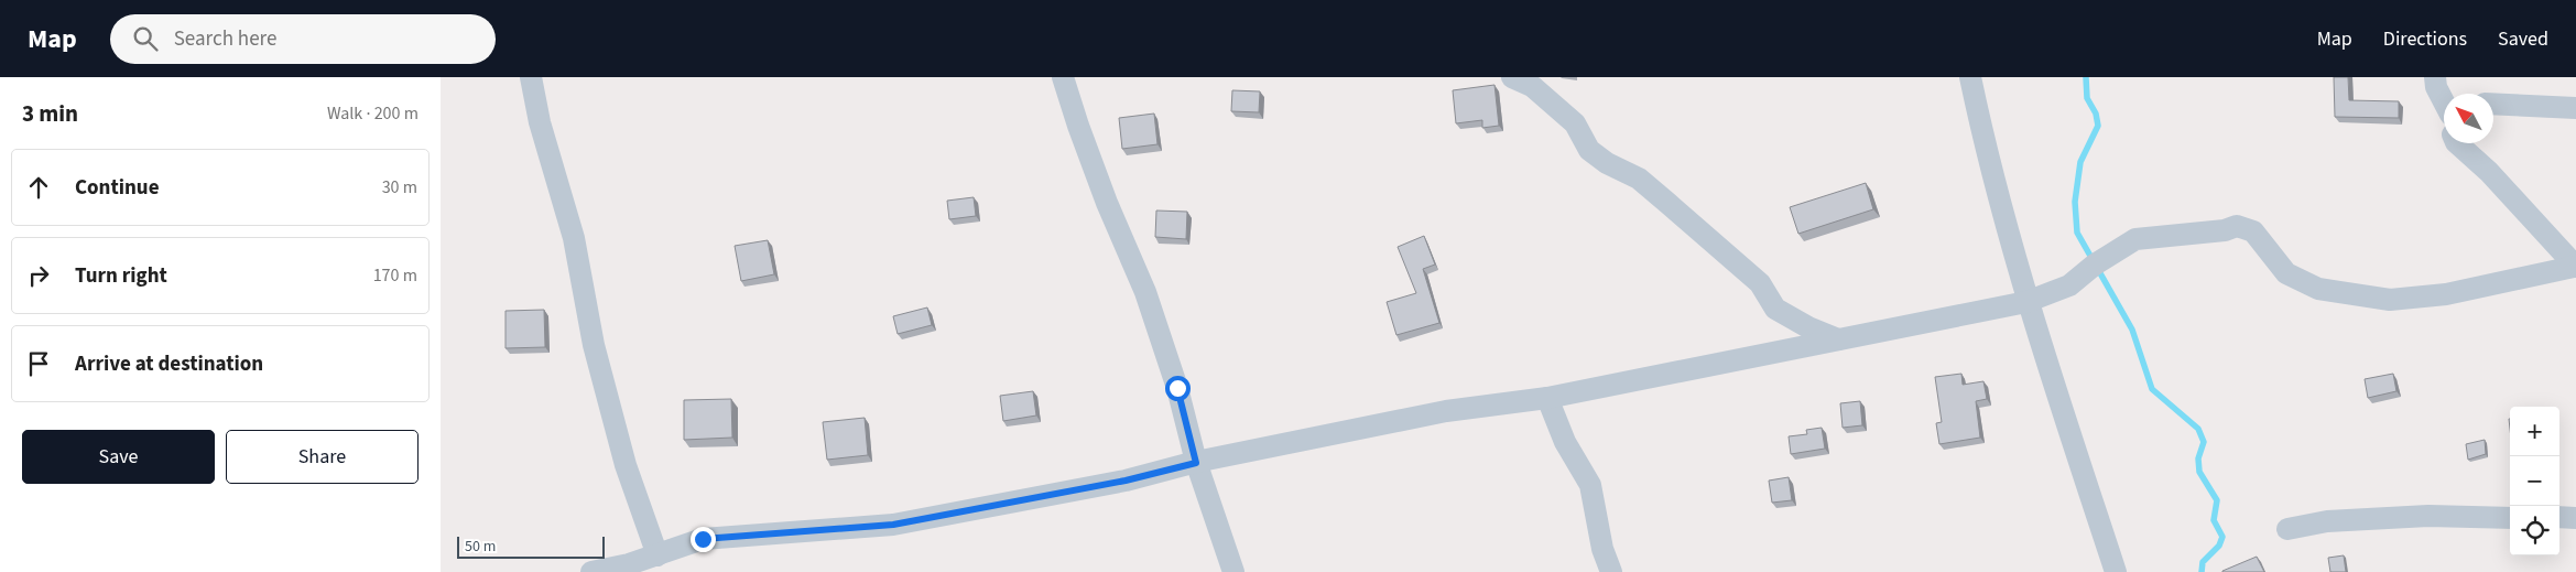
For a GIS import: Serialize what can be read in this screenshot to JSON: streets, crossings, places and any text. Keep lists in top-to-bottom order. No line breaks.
{"scale_bar":"50 m","north":"top left","page":{"header":"Map","search":"Search here","nav":["Map","Directions","Saved"],"heading":["3 min","Walk · 200 m"],"list":[["Continue","30 m"],["Turn right","170 m"],"Arrive at destination"],"map_buttons":["+","−"],"buttons":["Save","Share"],"scale":"50 m"}}
